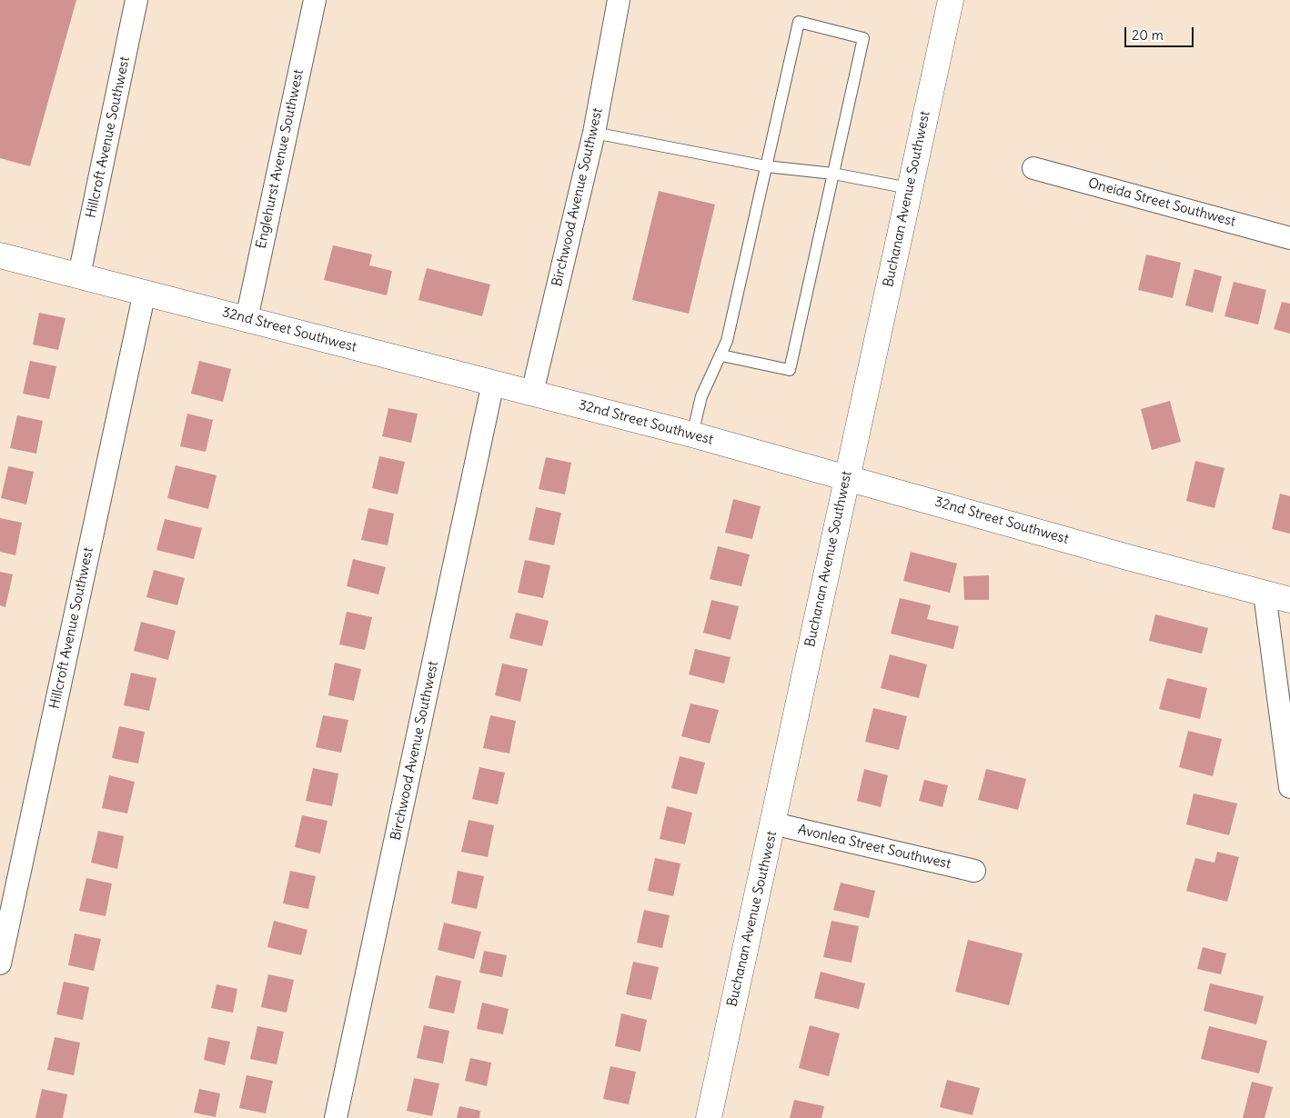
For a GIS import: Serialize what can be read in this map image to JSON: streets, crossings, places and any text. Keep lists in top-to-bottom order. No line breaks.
{"streets":{"street":["Hillcroft Avenue Southwest","Englehurst Avenue Southwest","Birchwood Avenue Southwest","Buchanan Avenue Southwest","Oneida Street Southwest","32nd Street Southwest","Avonlea Street Southwest"]},"crossings":[["Hillcroft Avenue Southwest","32nd Street Southwest"],["Englehurst Avenue Southwest","32nd Street Southwest"],["Birchwood Avenue Southwest","32nd Street Southwest"],["Buchanan Avenue Southwest","32nd Street Southwest"],["Buchanan Avenue Southwest","Avonlea Street Southwest"]],"scale_bar":"20 m"}
